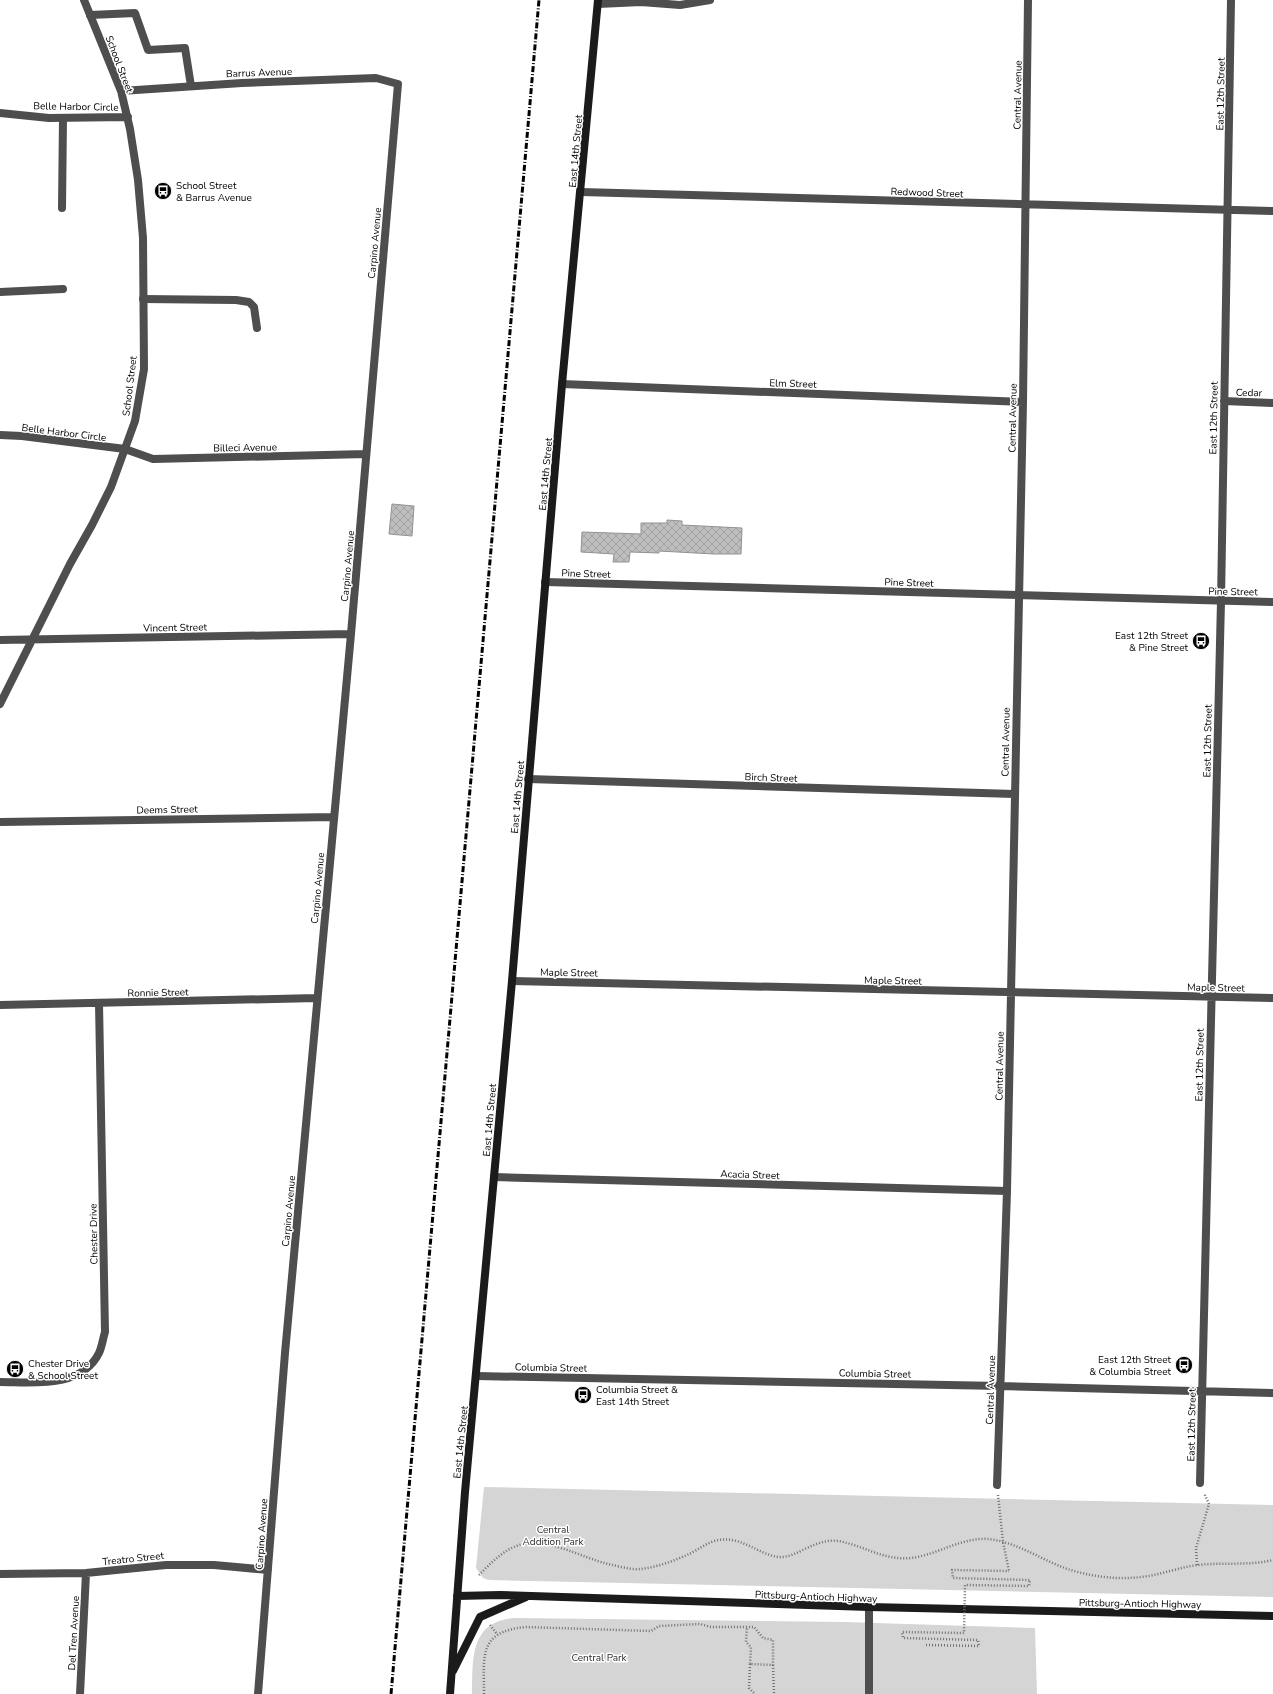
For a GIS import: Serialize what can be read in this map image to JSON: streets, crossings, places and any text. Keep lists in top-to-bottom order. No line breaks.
{"streets":{"street":["School Street","Barrus Avenue","East 12th Street","Central Avenue","Belle Harbor Circle","East 14th Street","Redwood Street","Carpino Avenue","Elm Street","Cedar","Billeci Avenue","Pine Street","Vincent Street","Birch Street","Deems Street","Maple Street","Ronnie Street","Acacia Street","Chester Drive","Columbia Street","Treatro Street","Pittsburg-Antioch Highway","Del Tren Avenue"]},"crossings":[["School Street","Barrus Avenue"],["School Street","Belle Harbor Circle"],["School Street","Billeci Avenue"],["School Street","Vincent Street"],["Barrus Avenue","Carpino Avenue"],["East 12th Street","Redwood Street"],["East 12th Street","Cedar"],["East 12th Street","Pine Street"],["East 12th Street","Maple Street"],["East 12th Street","Columbia Street"],["Central Avenue","Redwood Street"],["Central Avenue","Elm Street"],["Central Avenue","Pine Street"],["Central Avenue","Birch Street"],["Central Avenue","Maple Street"],["Central Avenue","Acacia Street"],["Central Avenue","Columbia Street"],["Belle Harbor Circle","Billeci Avenue"],["East 14th Street","Redwood Street"],["East 14th Street","Elm Street"],["East 14th Street","Pine Street"],["East 14th Street","Birch Street"],["East 14th Street","Maple Street"],["East 14th Street","Acacia Street"],["East 14th Street","Columbia Street"],["East 14th Street","Pittsburg-Antioch Highway"],["Carpino Avenue","Billeci Avenue"],["Carpino Avenue","Vincent Street"],["Carpino Avenue","Deems Street"],["Carpino Avenue","Ronnie Street"],["Carpino Avenue","Treatro Street"],["Ronnie Street","Chester Drive"],["Treatro Street","Del Tren Avenue"]],"parks":["Central Addition Park","Central Park"],"places":{"bus stop":["School Street & Barrus Avenue","East 12th Street & Pine Street","East 12th Street & Columbia Street","Chester Drive & School Street","Columbia Street & East 14th Street"]}}
